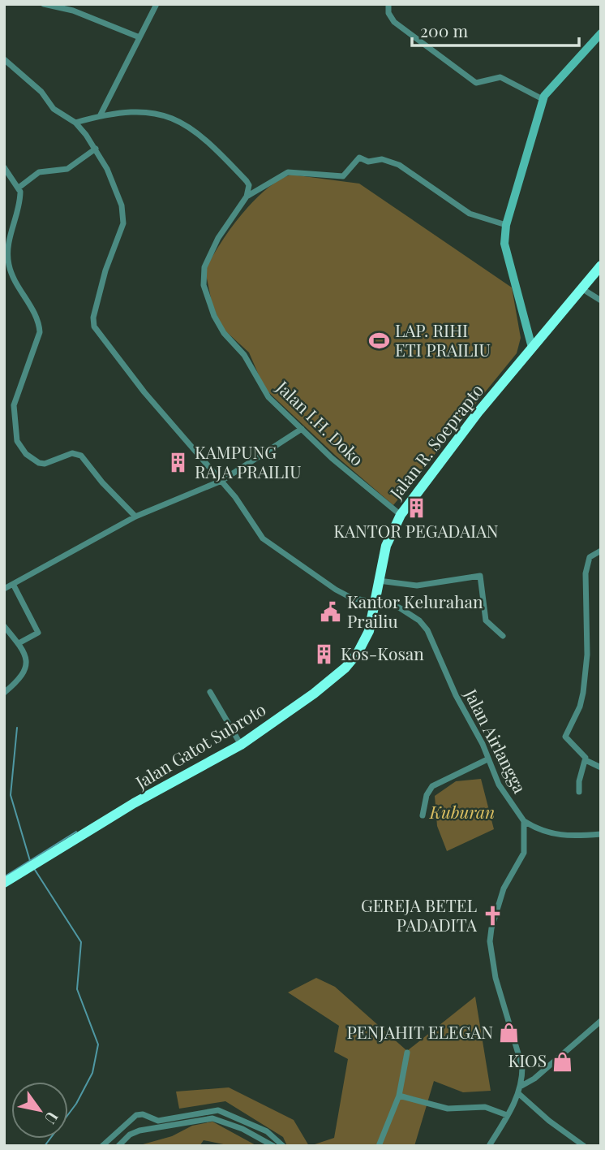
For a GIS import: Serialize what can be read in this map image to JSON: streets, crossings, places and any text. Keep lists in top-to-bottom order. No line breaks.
{"streets":{"highway":["Jalan R. Soeprapto","Jalan Gatot Subroto"],"street":["Jalan I.H. Doko","Jalan Airlangga"]},"crossings":[["Jalan I.H. Doko","Jalan R. Soeprapto"],["Jalan R. Soeprapto","Jalan Airlangga"],["Jalan R. Soeprapto","Jalan Gatot Subroto"],["Jalan Airlangga","Jalan Gatot Subroto"]],"parks":["Kuburan"],"places":{"sports":["LAP. RIHI ETI PRAILIU"],"building":["KAMPUNG RAJA PRAILIU","KANTOR PEGADAIAN","Kos-Kosan"],"public building":["Kantor Kelurahan Prailiu"],"church":["GEREJA BETEL PADADITA"],"shop":["PENJAHIT ELEGAN","KIOS"]},"scale_bar":"200 m","north":"bottom right"}
